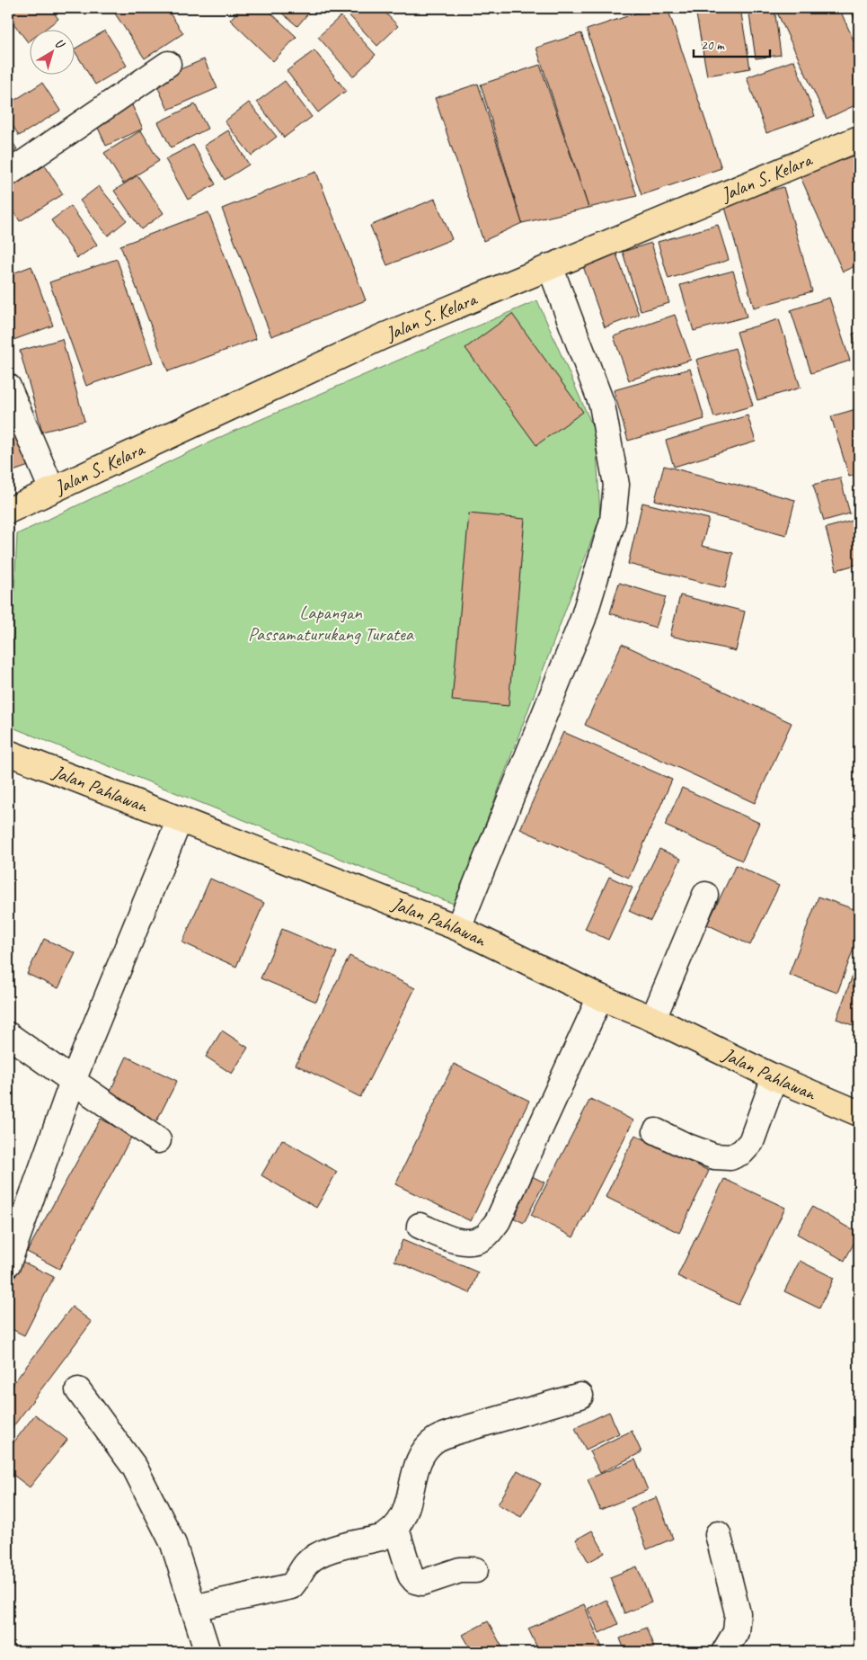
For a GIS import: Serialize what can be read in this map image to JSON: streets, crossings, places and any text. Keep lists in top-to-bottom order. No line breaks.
{"streets":{"main road":["Jalan S. Kelara","Jalan Pahlawan"]},"parks":["Lapangan Passamaturukang Turatea"],"scale_bar":"20 m","north":"top right"}
